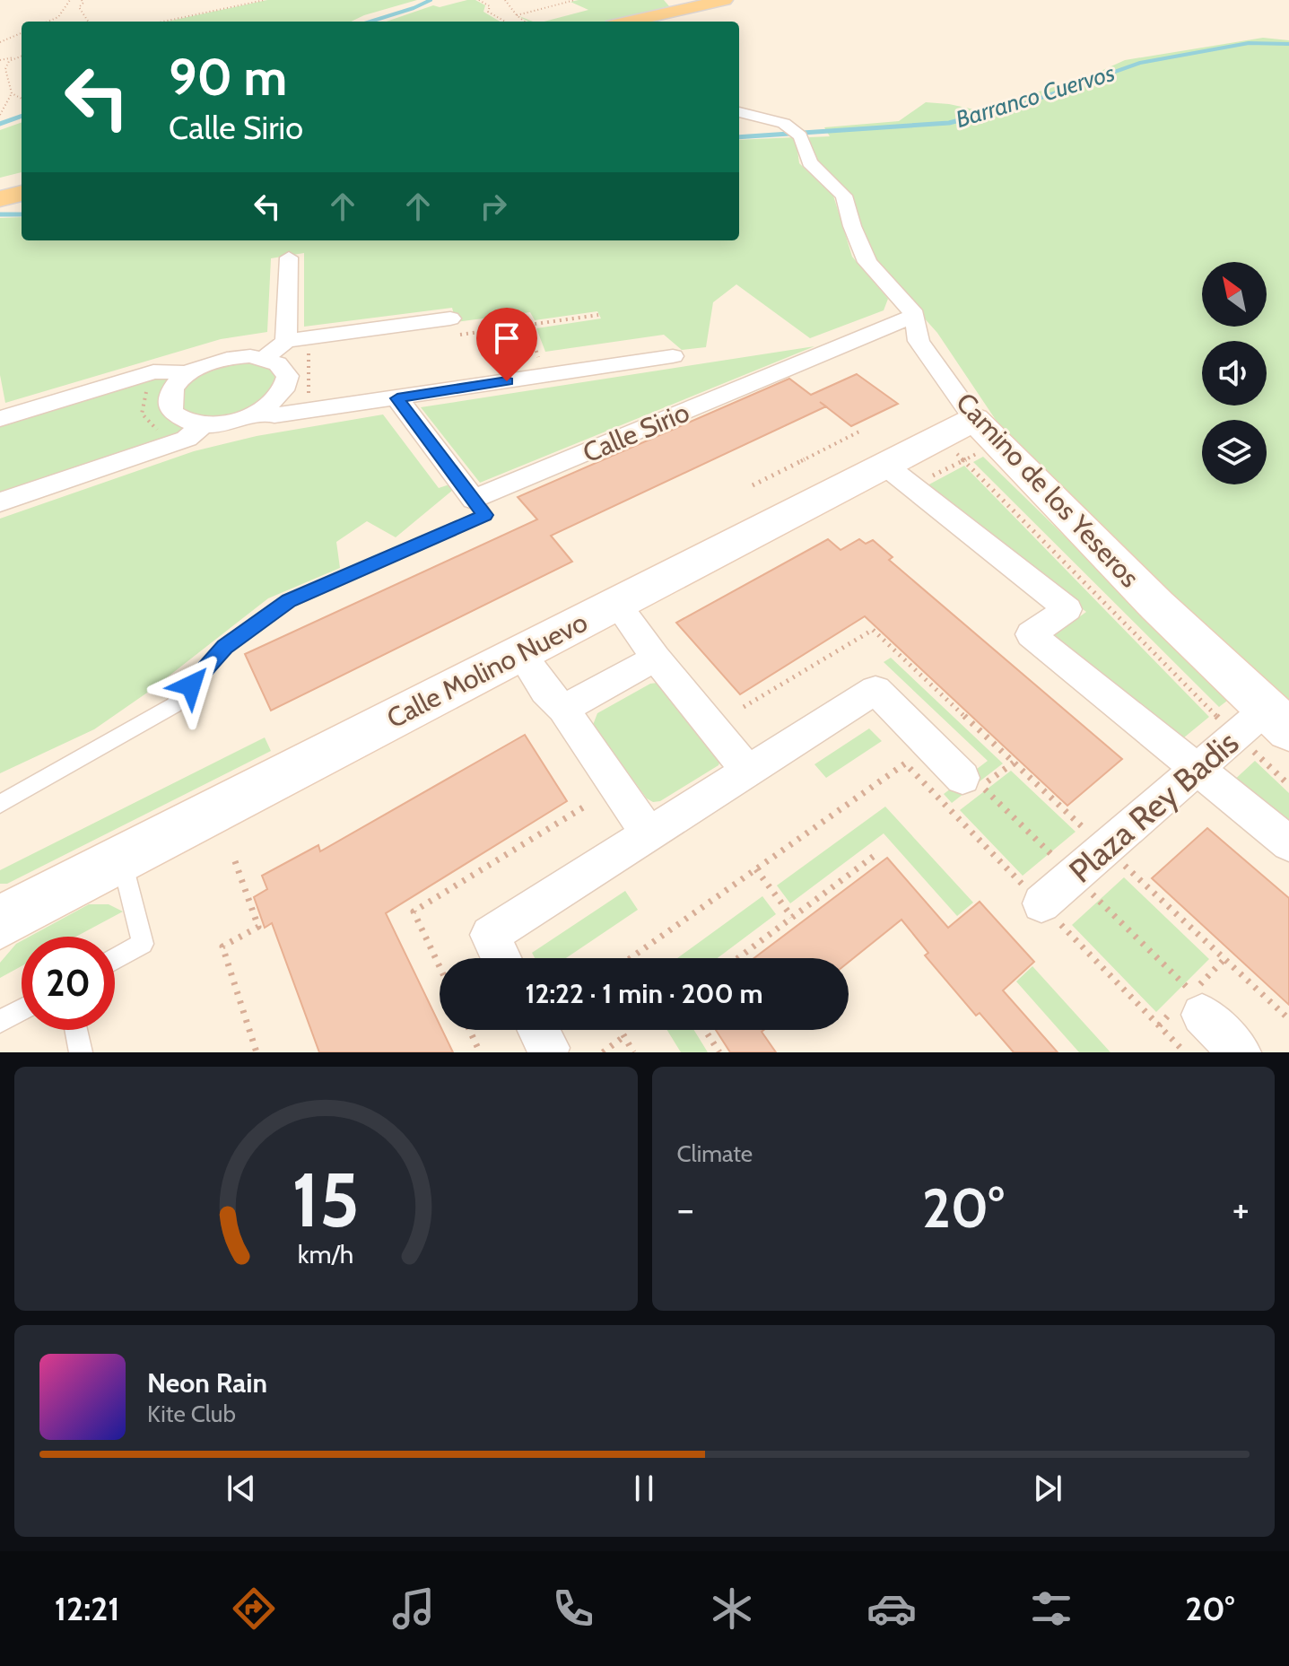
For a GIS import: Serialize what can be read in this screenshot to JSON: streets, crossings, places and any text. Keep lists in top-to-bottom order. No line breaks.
{"streets":{"street":["Calle Sirio","Camino de los Yeseros","Calle Molino Nuevo","Plaza Rey Badis"]},"crossings":[["Calle Sirio","Camino de los Yeseros"],["Camino de los Yeseros","Calle Molino Nuevo"],["Camino de los Yeseros","Plaza Rey Badis"]],"water":["Barranco Cuervos"],"north":"top left","page":{"turn":["90 m","Calle Sirio"],"limit":"20","trip":"12:22 · 1 min · 200 m","tile":"Climate","heat":["−","20°","+"],"song":["Neon Rain","Kite Club"],"tabs":["12:21","20°"],"gauge":["15","km/h"]}}
